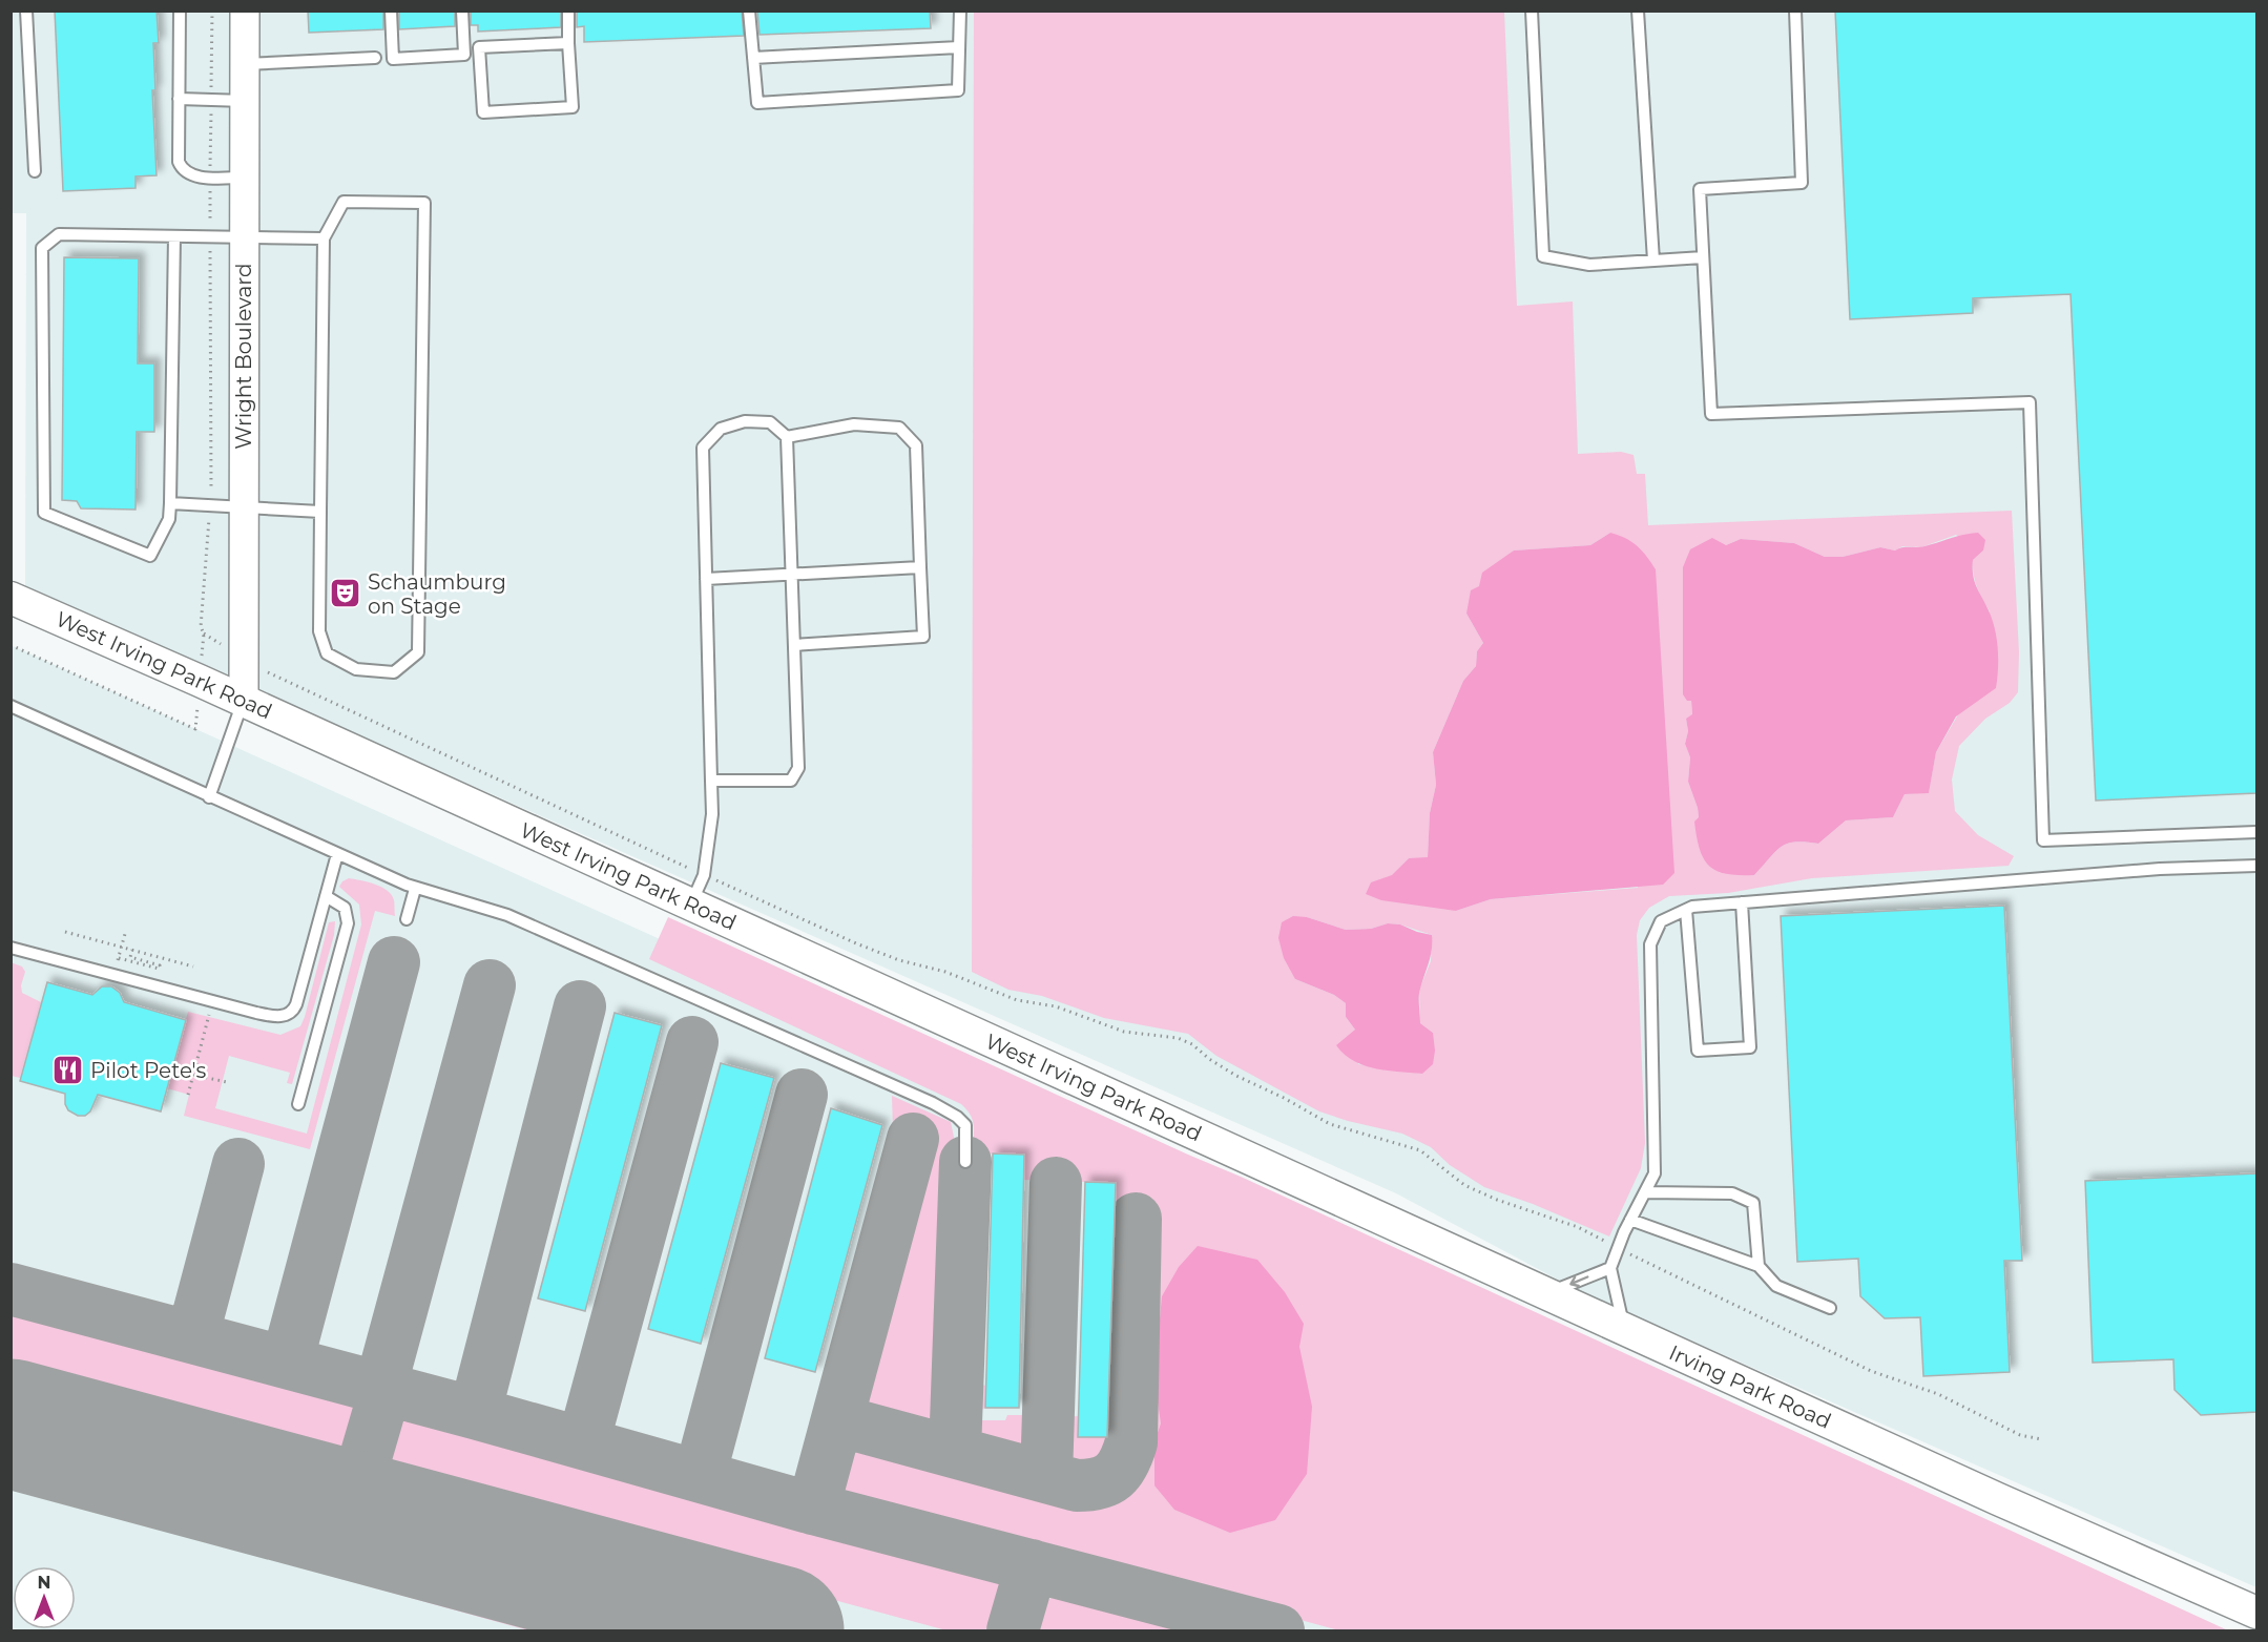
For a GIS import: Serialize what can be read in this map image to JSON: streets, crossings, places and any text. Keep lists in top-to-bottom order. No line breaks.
{"streets":{"main road":["West Irving Park Road","Irving Park Road"],"street":["Wright Boulevard"]},"crossings":[["Wright Boulevard","West Irving Park Road"],["West Irving Park Road","Irving Park Road"]],"places":{"theatre":["Schaumburg on Stage"],"restaurant":["Pilot Pete's"]},"north":"top"}
